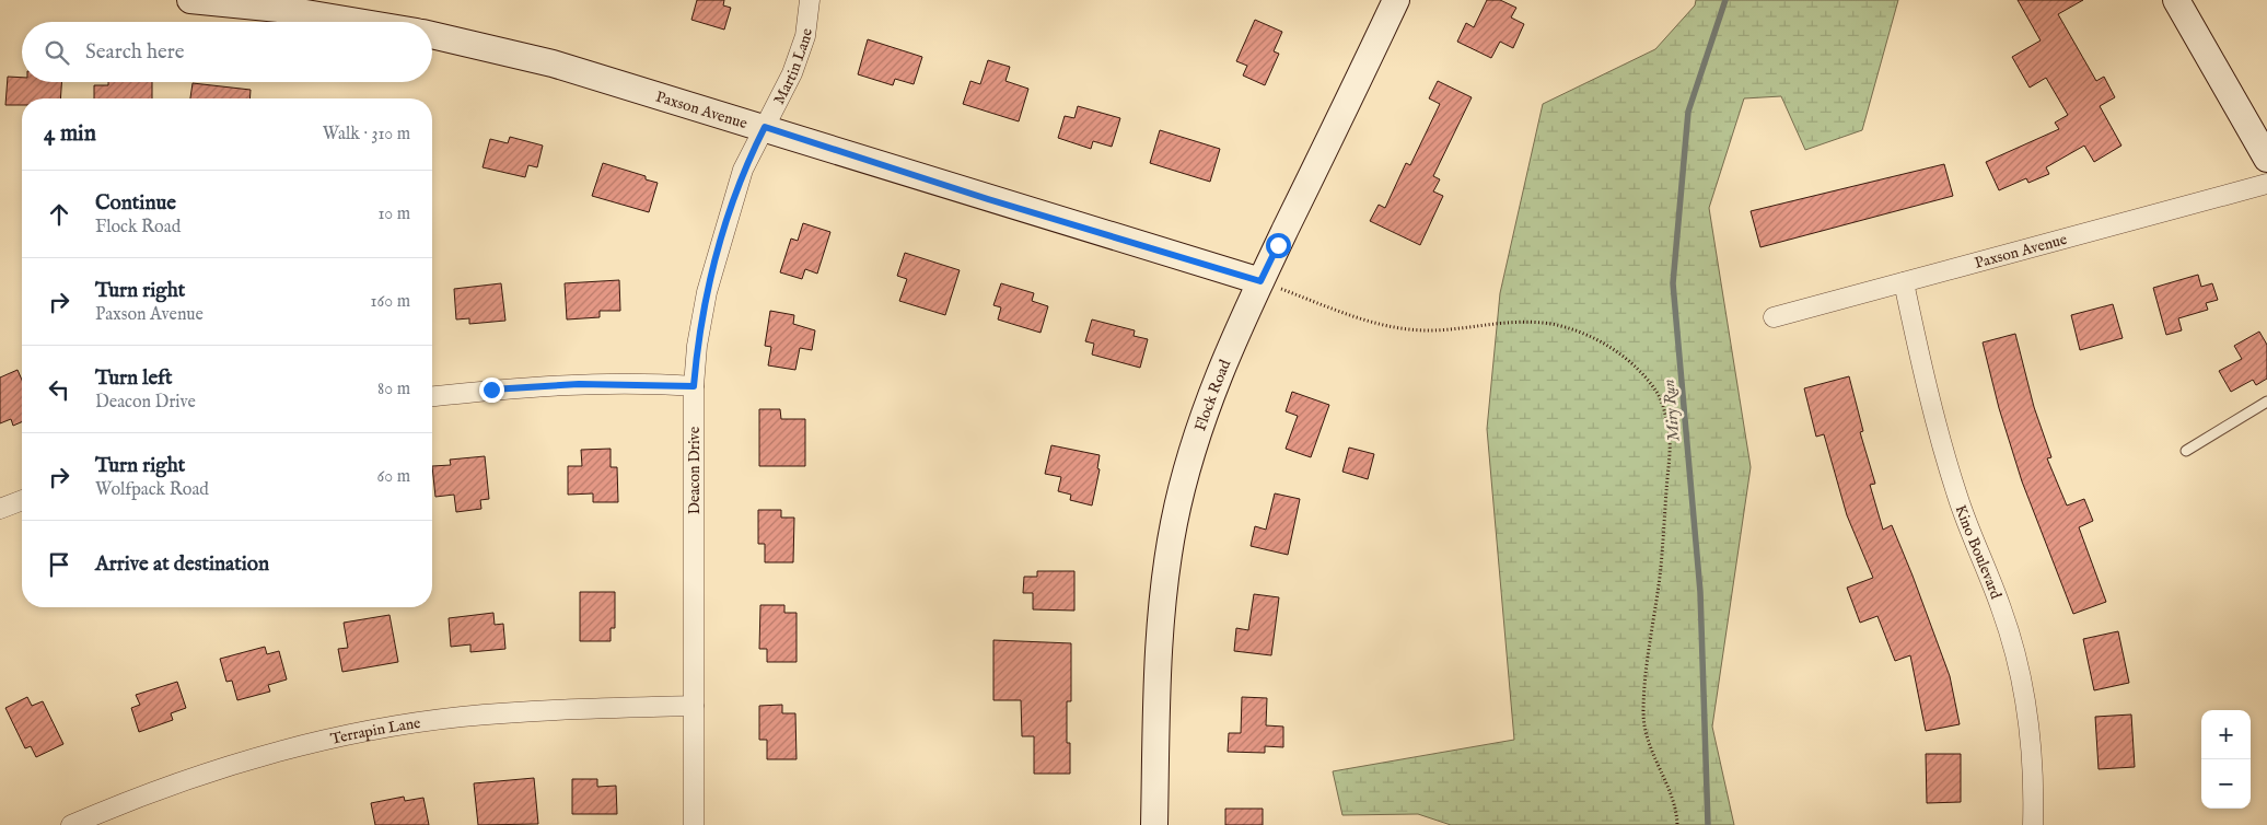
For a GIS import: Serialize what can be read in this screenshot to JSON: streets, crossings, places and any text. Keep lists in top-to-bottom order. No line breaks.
{"streets":{"street":["Martin Lane","Paxson Avenue","Flock Road","Deacon Drive","Kino Boulevard","Terrapin Lane"]},"crossings":[["Martin Lane","Paxson Avenue"],["Martin Lane","Deacon Drive"],["Paxson Avenue","Flock Road"],["Paxson Avenue","Deacon Drive"],["Paxson Avenue","Kino Boulevard"],["Deacon Drive","Terrapin Lane"]],"water":["Miry Run"],"page":{"search":"Search here","heading":["4 min","Walk · 310 m"],"list":[["Continue","Flock Road","10 m"],["Turn right","Paxson Avenue","160 m"],["Turn left","Deacon Drive","80 m"],["Turn right","Wolfpack Road","60 m"],"Arrive at destination"],"map_buttons":["+","−"]}}
